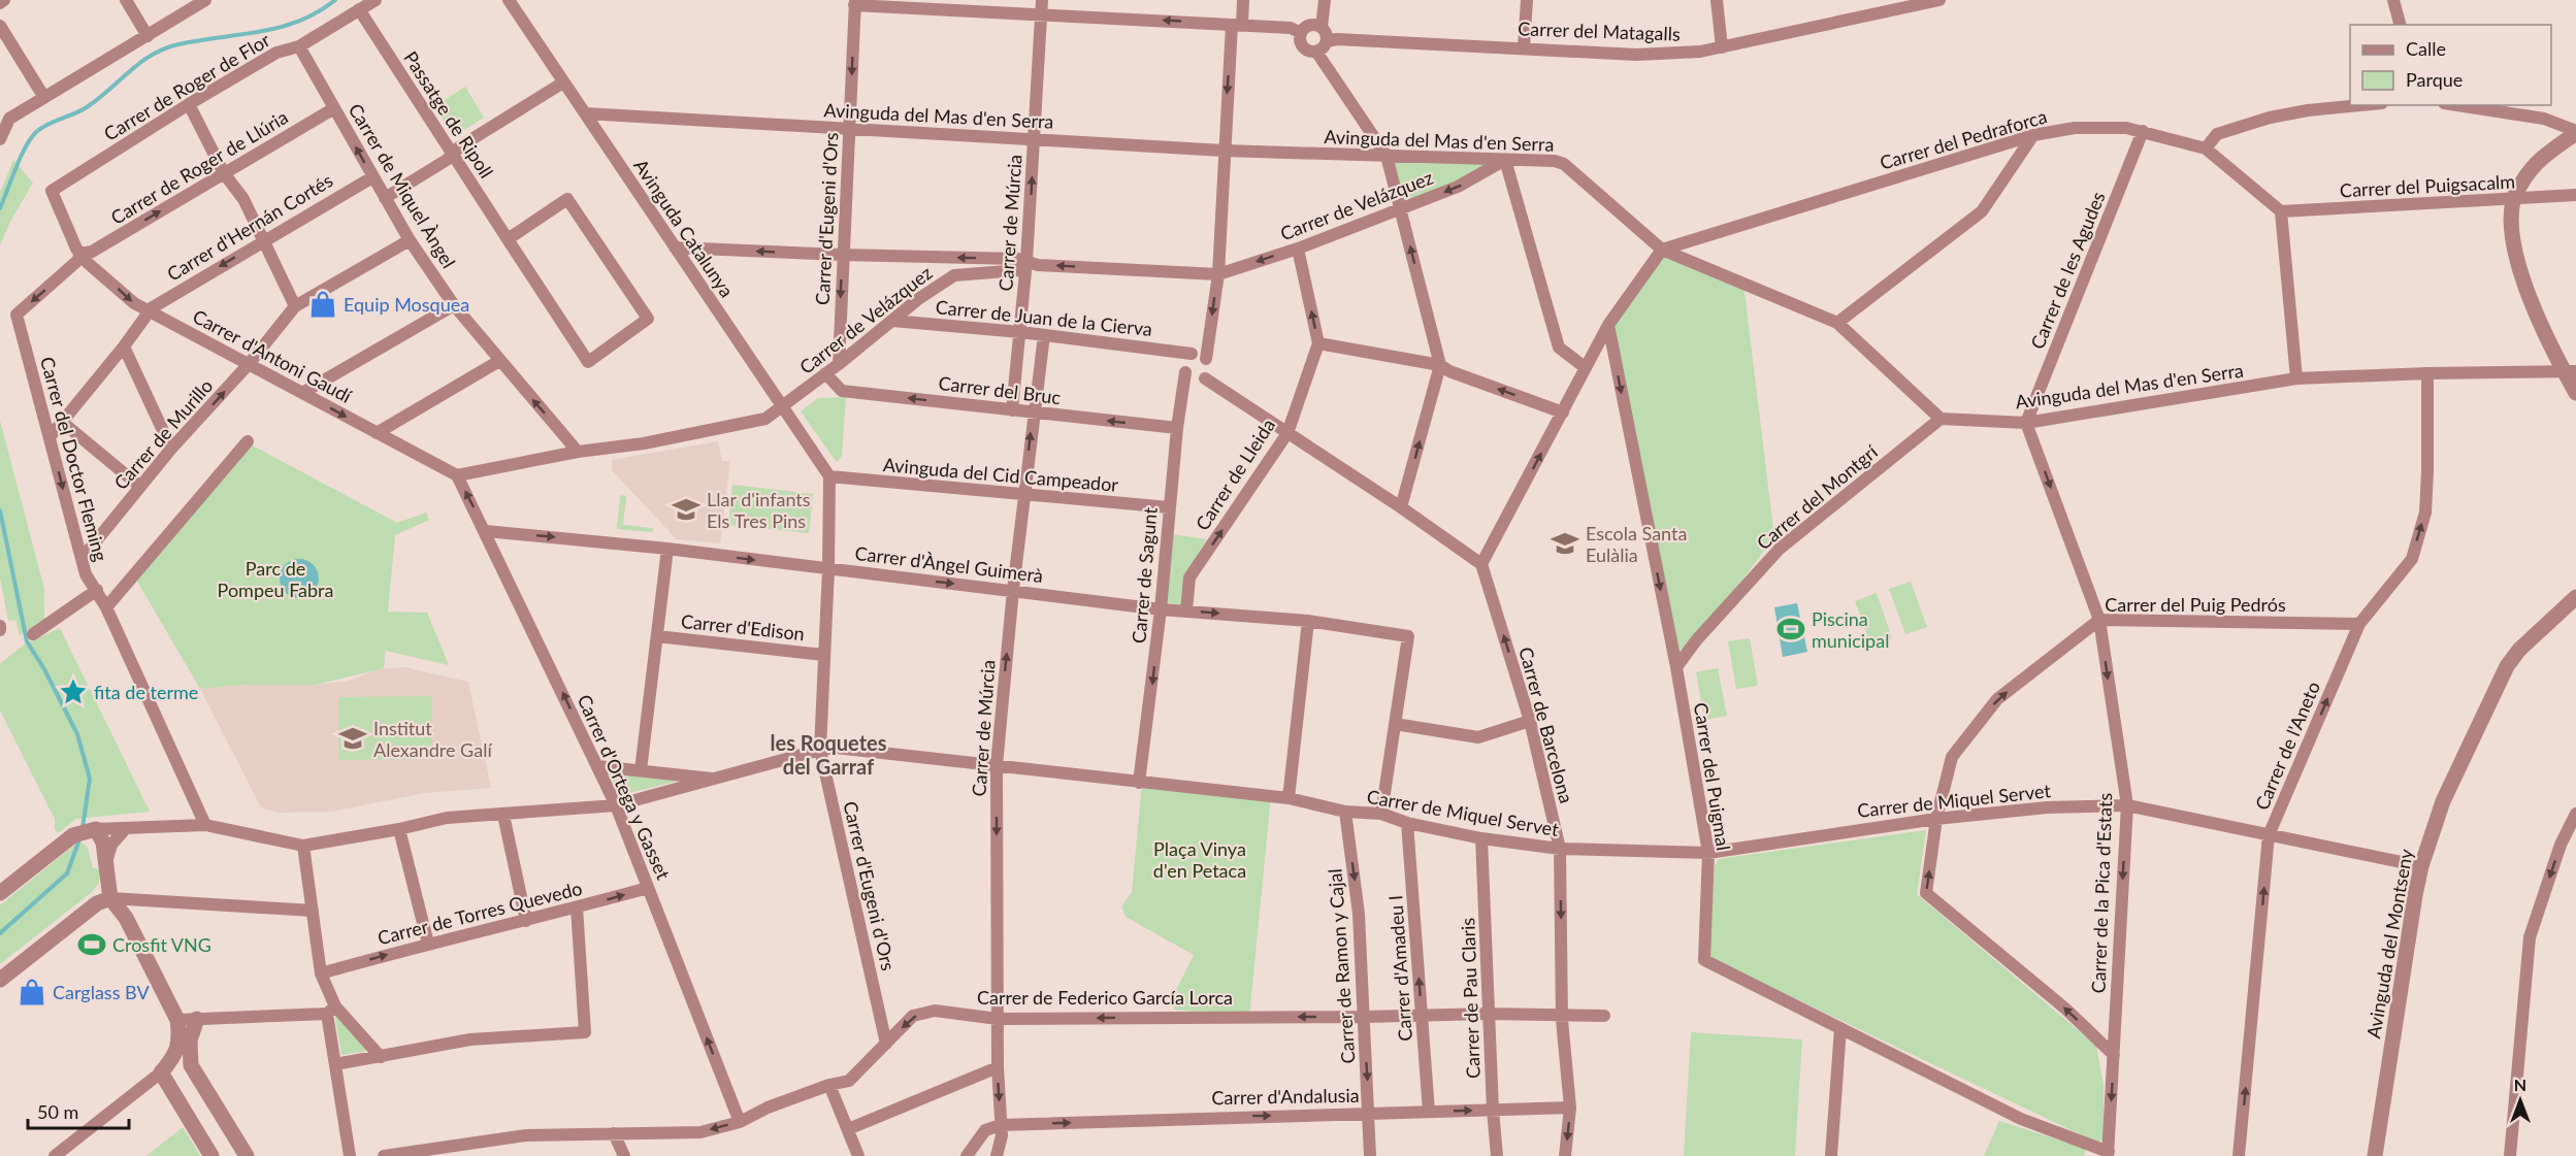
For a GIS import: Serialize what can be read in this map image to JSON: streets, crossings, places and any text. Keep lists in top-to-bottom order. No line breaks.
{"streets":{"street":["Carrer del Matagalls","Carrer de Roger de Flor","Passatge de Ripoll","Avinguda del Mas d'en Serra","Carrer del Pedraforca","Carrer de Roger de Llúria","Carrer de Miquel Àngel","Carrer del Puigsacalm","Carrer de Velázquez","Carrer d'Eugeni d'Ors","Carrer de Múrcia","Carrer d'Hernán Cortés","Avinguda Catalunya","Carrer de les Agudes","Carrer de Juan de la Cierva","Carrer d'Antoni Gaudí","Carrer del Bruc","Carrer de Murillo","Carrer del Doctor Fleming","Avinguda del Cid Campeador","Carrer de Lleida","Carrer del Montgrí","Carrer d'Àngel Guimerà","Carrer de Sagunt","Carrer del Puig Pedrós","Carrer d'Edison","Carrer de Barcelona","Carrer de l'Aneto","Carrer del Puigmal","Carrer d'Ortega y Gasset","Carrer de Miquel Servet","Carrer de la Pica d'Estats","Carrer de Torres Quevedo","Avinguda del Montseny","Carrer de Ramon y Cajal","Carrer d'Amadeu I","Carrer de Federico García Lorca","Carrer de Pau Claris","Carrer d'Andalusia"]},"crossings":[["Carrer de Roger de Flor","Passatge de Ripoll"],["Carrer de Roger de Flor","Carrer de Roger de Llúria"],["Carrer de Roger de Flor","Carrer de Miquel Àngel"],["Carrer de Roger de Flor","Carrer d'Antoni Gaudí"],["Carrer de Roger de Flor","Carrer del Doctor Fleming"],["Avinguda del Mas d'en Serra","Carrer del Pedraforca"],["Avinguda del Mas d'en Serra","Carrer de Velázquez"],["Avinguda del Mas d'en Serra","Carrer d'Eugeni d'Ors"],["Avinguda del Mas d'en Serra","Carrer de Múrcia"],["Avinguda del Mas d'en Serra","Avinguda Catalunya"],["Avinguda del Mas d'en Serra","Carrer de les Agudes"],["Avinguda del Mas d'en Serra","Carrer del Montgrí"],["Avinguda del Mas d'en Serra","Carrer de l'Aneto"],["Avinguda del Mas d'en Serra","Carrer de la Pica d'Estats"],["Carrer del Pedraforca","Carrer de les Agudes"],["Carrer de Roger de Llúria","Carrer de Miquel Àngel"],["Carrer de Roger de Llúria","Carrer d'Antoni Gaudí"],["Carrer de Roger de Llúria","Carrer del Doctor Fleming"],["Carrer de Miquel Àngel","Carrer de Velázquez"],["Carrer de Miquel Àngel","Carrer d'Hernán Cortés"],["Carrer de Velázquez","Carrer d'Eugeni d'Ors"],["Carrer de Velázquez","Carrer de Múrcia"],["Carrer de Velázquez","Avinguda Catalunya"],["Carrer de Velázquez","Carrer de Juan de la Cierva"],["Carrer de Velázquez","Carrer d'Antoni Gaudí"],["Carrer de Velázquez","Carrer del Bruc"],["Carrer de Velázquez","Carrer d'Ortega y Gasset"],["Carrer d'Eugeni d'Ors","Avinguda Catalunya"],["Carrer d'Eugeni d'Ors","Avinguda del Cid Campeador"],["Carrer d'Eugeni d'Ors","Carrer d'Àngel Guimerà"],["Carrer d'Eugeni d'Ors","Carrer d'Edison"],["Carrer d'Eugeni d'Ors","Carrer de Miquel Servet"],["Carrer d'Eugeni d'Ors","Carrer de Federico García Lorca"],["Carrer de Múrcia","Carrer de Juan de la Cierva"],["Carrer de Múrcia","Carrer del Bruc"],["Carrer de Múrcia","Avinguda del Cid Campeador"],["Carrer de Múrcia","Carrer d'Àngel Guimerà"],["Carrer de Múrcia","Carrer de Miquel Servet"],["Carrer de Múrcia","Carrer de Federico García Lorca"],["Carrer de Múrcia","Carrer d'Andalusia"],["Carrer d'Hernán Cortés","Carrer d'Antoni Gaudí"],["Avinguda Catalunya","Avinguda del Cid Campeador"],["Carrer de les Agudes","Carrer de la Pica d'Estats"],["Carrer de Juan de la Cierva","Carrer de Sagunt"],["Carrer d'Antoni Gaudí","Carrer de Murillo"],["Carrer d'Antoni Gaudí","Carrer del Doctor Fleming"],["Carrer d'Antoni Gaudí","Carrer d'Ortega y Gasset"],["Carrer del Bruc","Carrer de Sagunt"],["Carrer de Murillo","Carrer del Doctor Fleming"],["Carrer del Doctor Fleming","Carrer de Miquel Servet"],["Avinguda del Cid Campeador","Carrer de Sagunt"],["Carrer de Lleida","Carrer d'Àngel Guimerà"],["Carrer del Montgrí","Carrer del Puigmal"],["Carrer d'Àngel Guimerà","Carrer de Sagunt"],["Carrer d'Àngel Guimerà","Carrer d'Ortega y Gasset"],["Carrer de Sagunt","Carrer de Miquel Servet"],["Carrer del Puig Pedrós","Carrer de l'Aneto"],["Carrer del Puig Pedrós","Carrer de Miquel Servet"],["Carrer del Puig Pedrós","Carrer de la Pica d'Estats"],["Carrer de Barcelona","Carrer de Miquel Servet"],["Carrer de Barcelona","Carrer de Federico García Lorca"],["Carrer de Barcelona","Carrer d'Andalusia"],["Carrer de l'Aneto","Carrer de Miquel Servet"],["Carrer del Puigmal","Carrer de Miquel Servet"],["Carrer del Puigmal","Carrer de la Pica d'Estats"],["Carrer d'Ortega y Gasset","Carrer de Miquel Servet"],["Carrer d'Ortega y Gasset","Carrer de Torres Quevedo"],["Carrer d'Ortega y Gasset","Carrer de Federico García Lorca"],["Carrer de Miquel Servet","Carrer de la Pica d'Estats"],["Carrer de Miquel Servet","Avinguda del Montseny"],["Carrer de Miquel Servet","Carrer de Ramon y Cajal"],["Carrer de Miquel Servet","Carrer d'Amadeu I"],["Carrer de Miquel Servet","Carrer de Pau Claris"],["Carrer de Ramon y Cajal","Carrer de Federico García Lorca"],["Carrer de Ramon y Cajal","Carrer d'Andalusia"],["Carrer d'Amadeu I","Carrer de Federico García Lorca"],["Carrer d'Amadeu I","Carrer d'Andalusia"],["Carrer de Federico García Lorca","Carrer de Pau Claris"],["Carrer de Pau Claris","Carrer d'Andalusia"]],"one_way":["Carrer de Roger de Llúria","Carrer de Miquel Àngel","Carrer d'Hernán Cortés","Carrer d'Antoni Gaudí","Carrer del Bruc","Carrer del Doctor Fleming","Carrer de Lleida","Carrer d'Àngel Guimerà","Carrer de Sagunt","Carrer de l'Aneto","Carrer d'Ortega y Gasset","Carrer de la Pica d'Estats","Carrer de Torres Quevedo","Carrer de Ramon y Cajal","Carrer d'Amadeu I","Carrer de Federico García Lorca","Carrer d'Andalusia"],"districts":["les Roquetes del Garraf"],"parks":["Parc de Pompeu Fabra","Plaça Vinya d'en Petaca"],"places":{"shop":["Equip Mosquea","Carglass BV"],"school or university":["Llar d'infants Els Tres Pins","Escola Santa Eulàlia","Institut Alexandre Galí"],"sports":["Piscina municipal","Crosfit VNG"],"place":["fita de terme"]},"legend":["Calle","Parque"],"scale_bar":"50 m","north":"top"}
